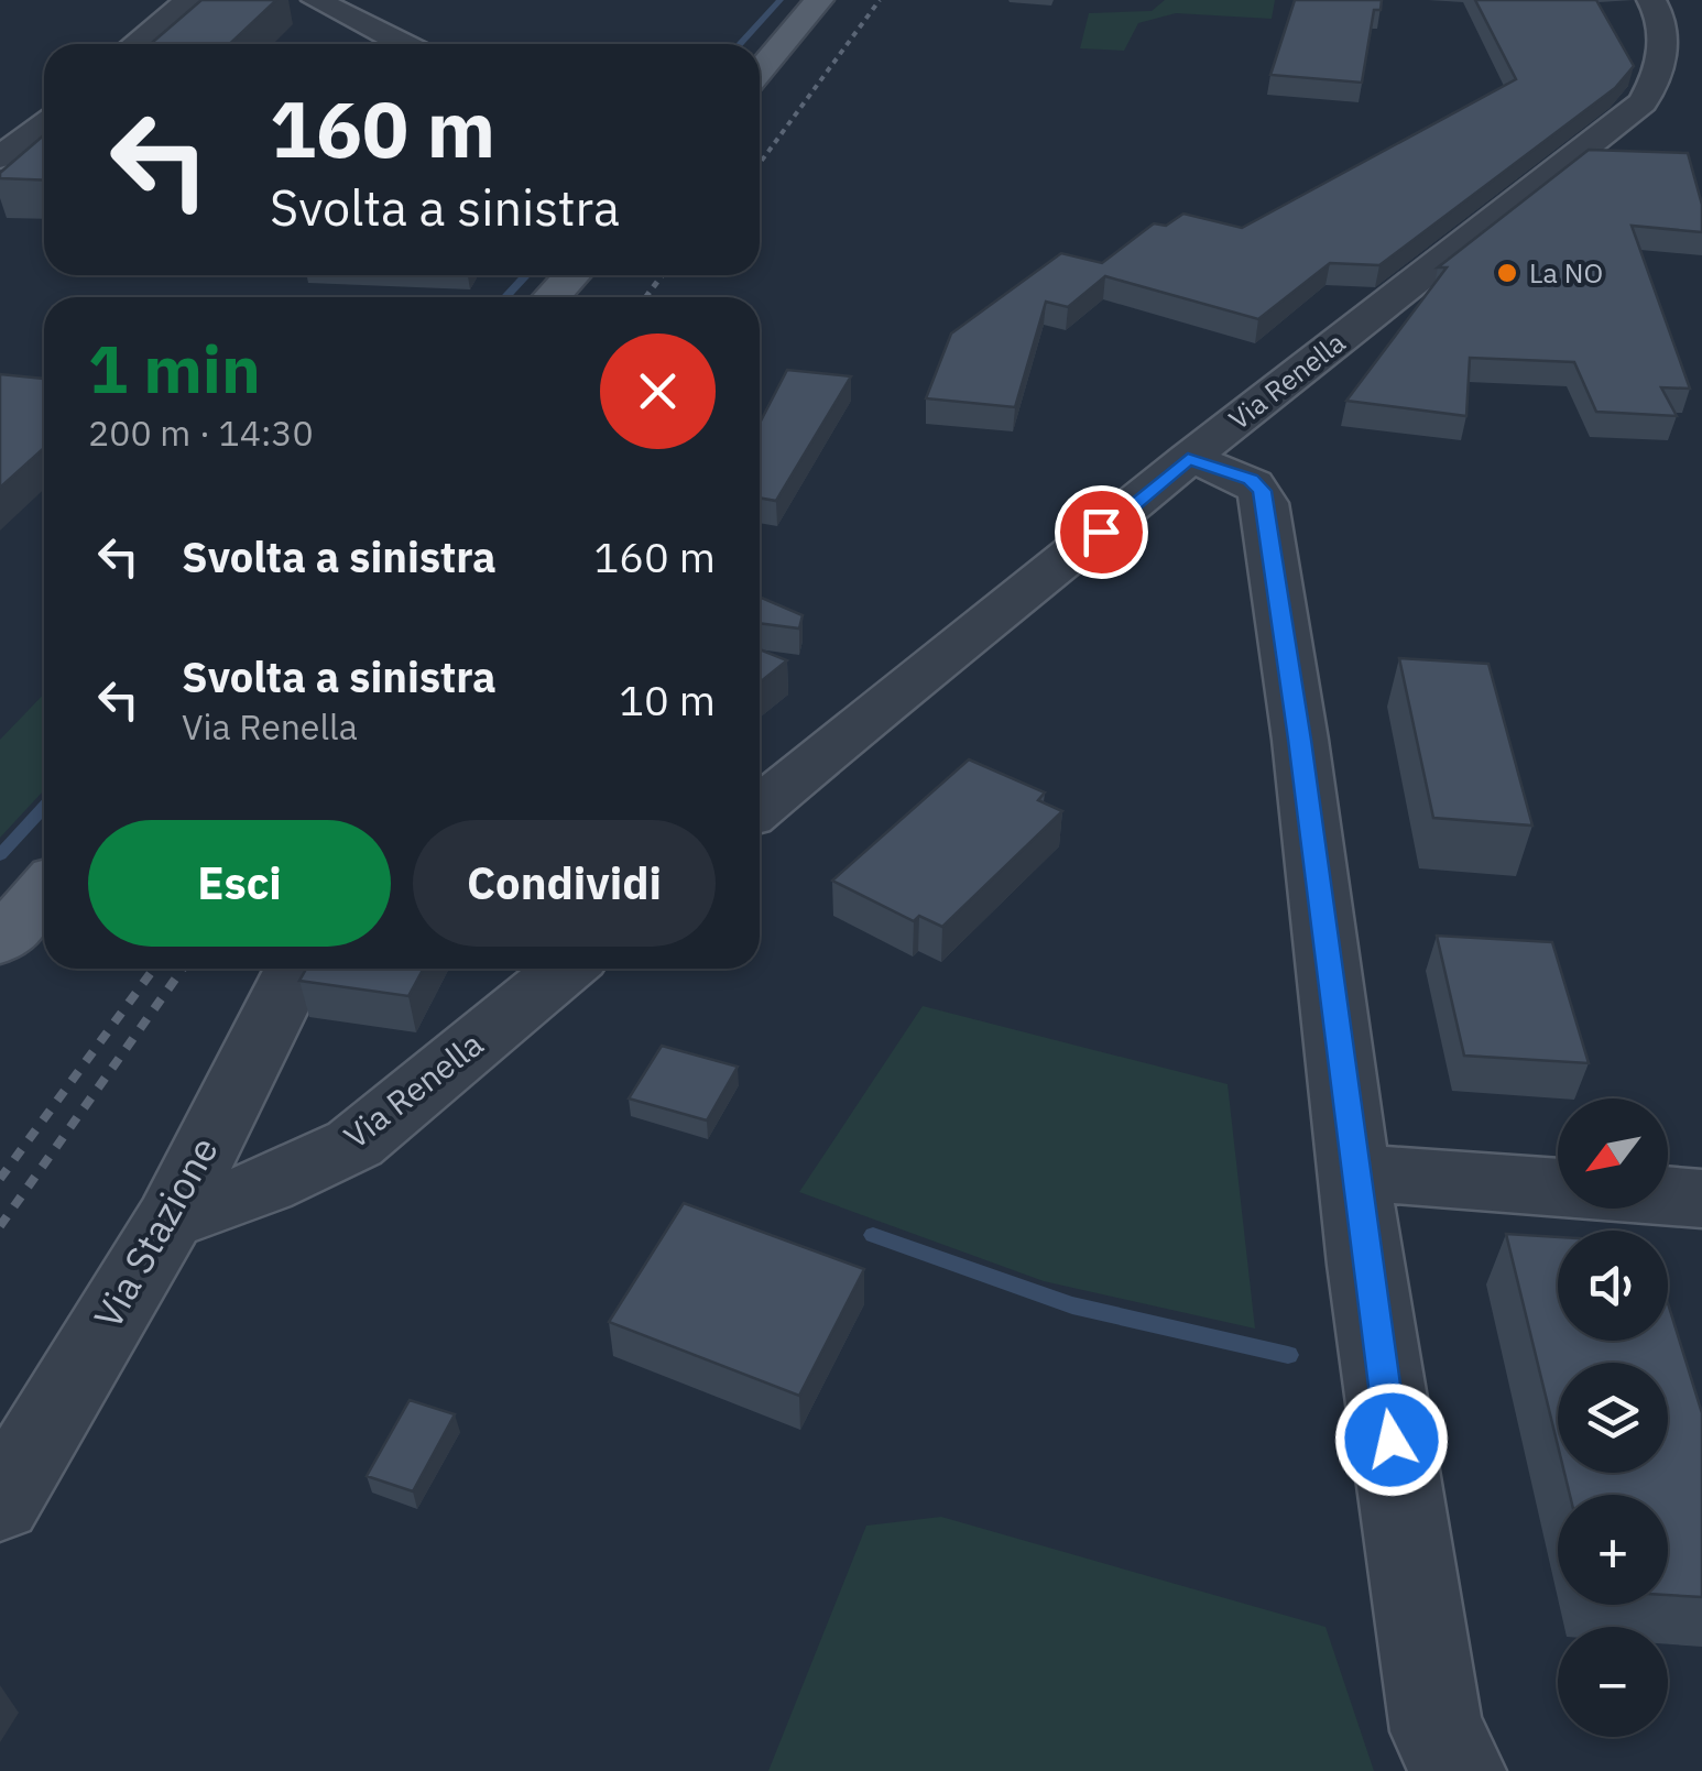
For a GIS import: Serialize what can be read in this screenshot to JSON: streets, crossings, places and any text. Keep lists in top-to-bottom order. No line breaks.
{"streets":{"street":["Via Renella","Via Stazione"]},"crossings":[["Via Renella","Via Stazione"]],"places":["La NO"],"north":"bottom left","page":{"turn":["160 m","Svolta a sinistra"],"heading":["1 min","200 m · 14:30"],"list":[{"name":"Svolta a sinistra","value":"160 m"},{"name":"Svolta a sinistra","note":"Via Renella","value":"10 m"}],"buttons":["Esci","Condividi"],"map_buttons":["+","−"]}}
